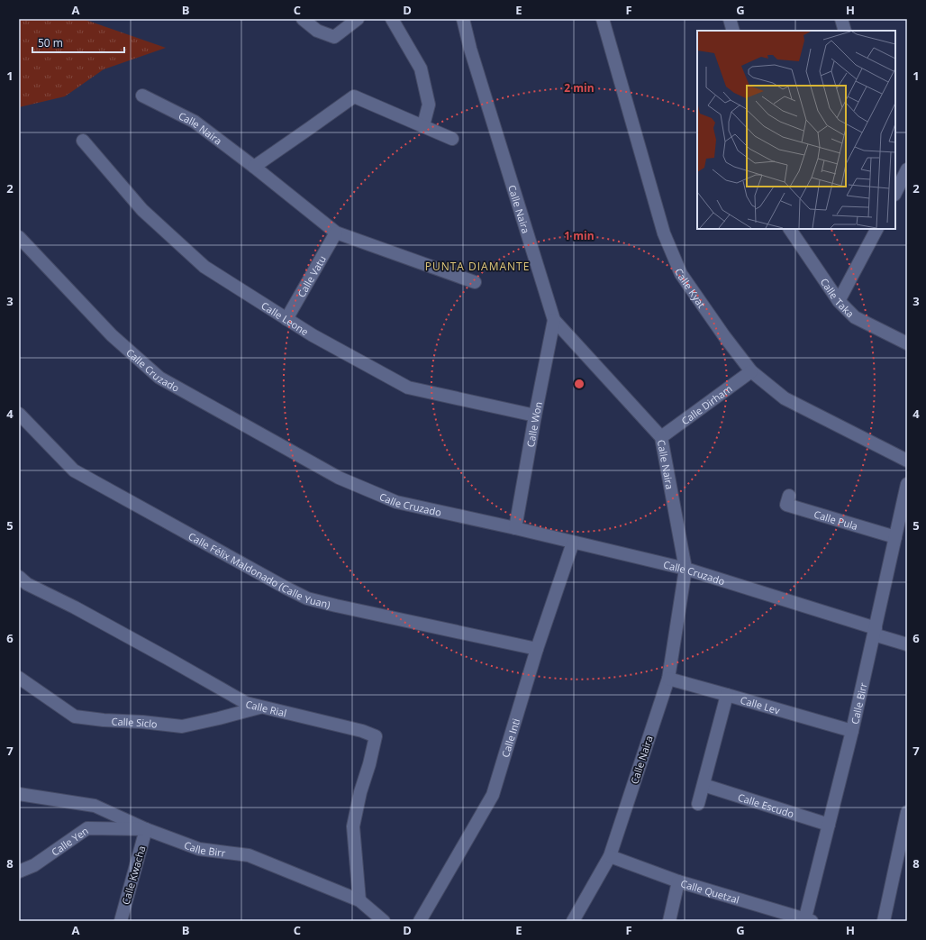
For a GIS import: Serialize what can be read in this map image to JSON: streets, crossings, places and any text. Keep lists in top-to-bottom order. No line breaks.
{"streets":{"street":["Calle Naira","Calle Vatu","Calle Kyat","Calle Taka","Calle Leone","Calle Cruzado","Calle Dirham","Calle Won","Calle Pula","Calle Félix Maldonado (Calle Yuan)","Calle Birr","Calle Lev","Calle Rial","Calle Siclo","Calle Inti","Calle Escudo","Calle Yen","Calle Kwacha","Calle Quetzal"]},"crossings":[["Calle Naira","Calle Vatu"],["Calle Naira","Calle Cruzado"],["Calle Naira","Calle Dirham"],["Calle Naira","Calle Won"],["Calle Naira","Calle Lev"],["Calle Naira","Calle Quetzal"],["Calle Vatu","Calle Leone"],["Calle Kyat","Calle Dirham"],["Calle Leone","Calle Won"],["Calle Cruzado","Calle Won"],["Calle Cruzado","Calle Birr"],["Calle Cruzado","Calle Inti"],["Calle Pula","Calle Birr"],["Calle Félix Maldonado (Calle Yuan)","Calle Inti"],["Calle Birr","Calle Lev"],["Calle Birr","Calle Rial"],["Calle Birr","Calle Escudo"],["Calle Birr","Calle Yen"],["Calle Birr","Calle Kwacha"],["Calle Birr","Calle Quetzal"],["Calle Rial","Calle Siclo"],["Calle Yen","Calle Kwacha"]],"districts":["PUNTA DIAMANTE"],"scale_bar":"50 m","grid":{"columns":["A","B","C","D","E","F","G","H"],"rows":["1","2","3","4","5","6","7","8"]},"rings":["2 min","1 min"]}
